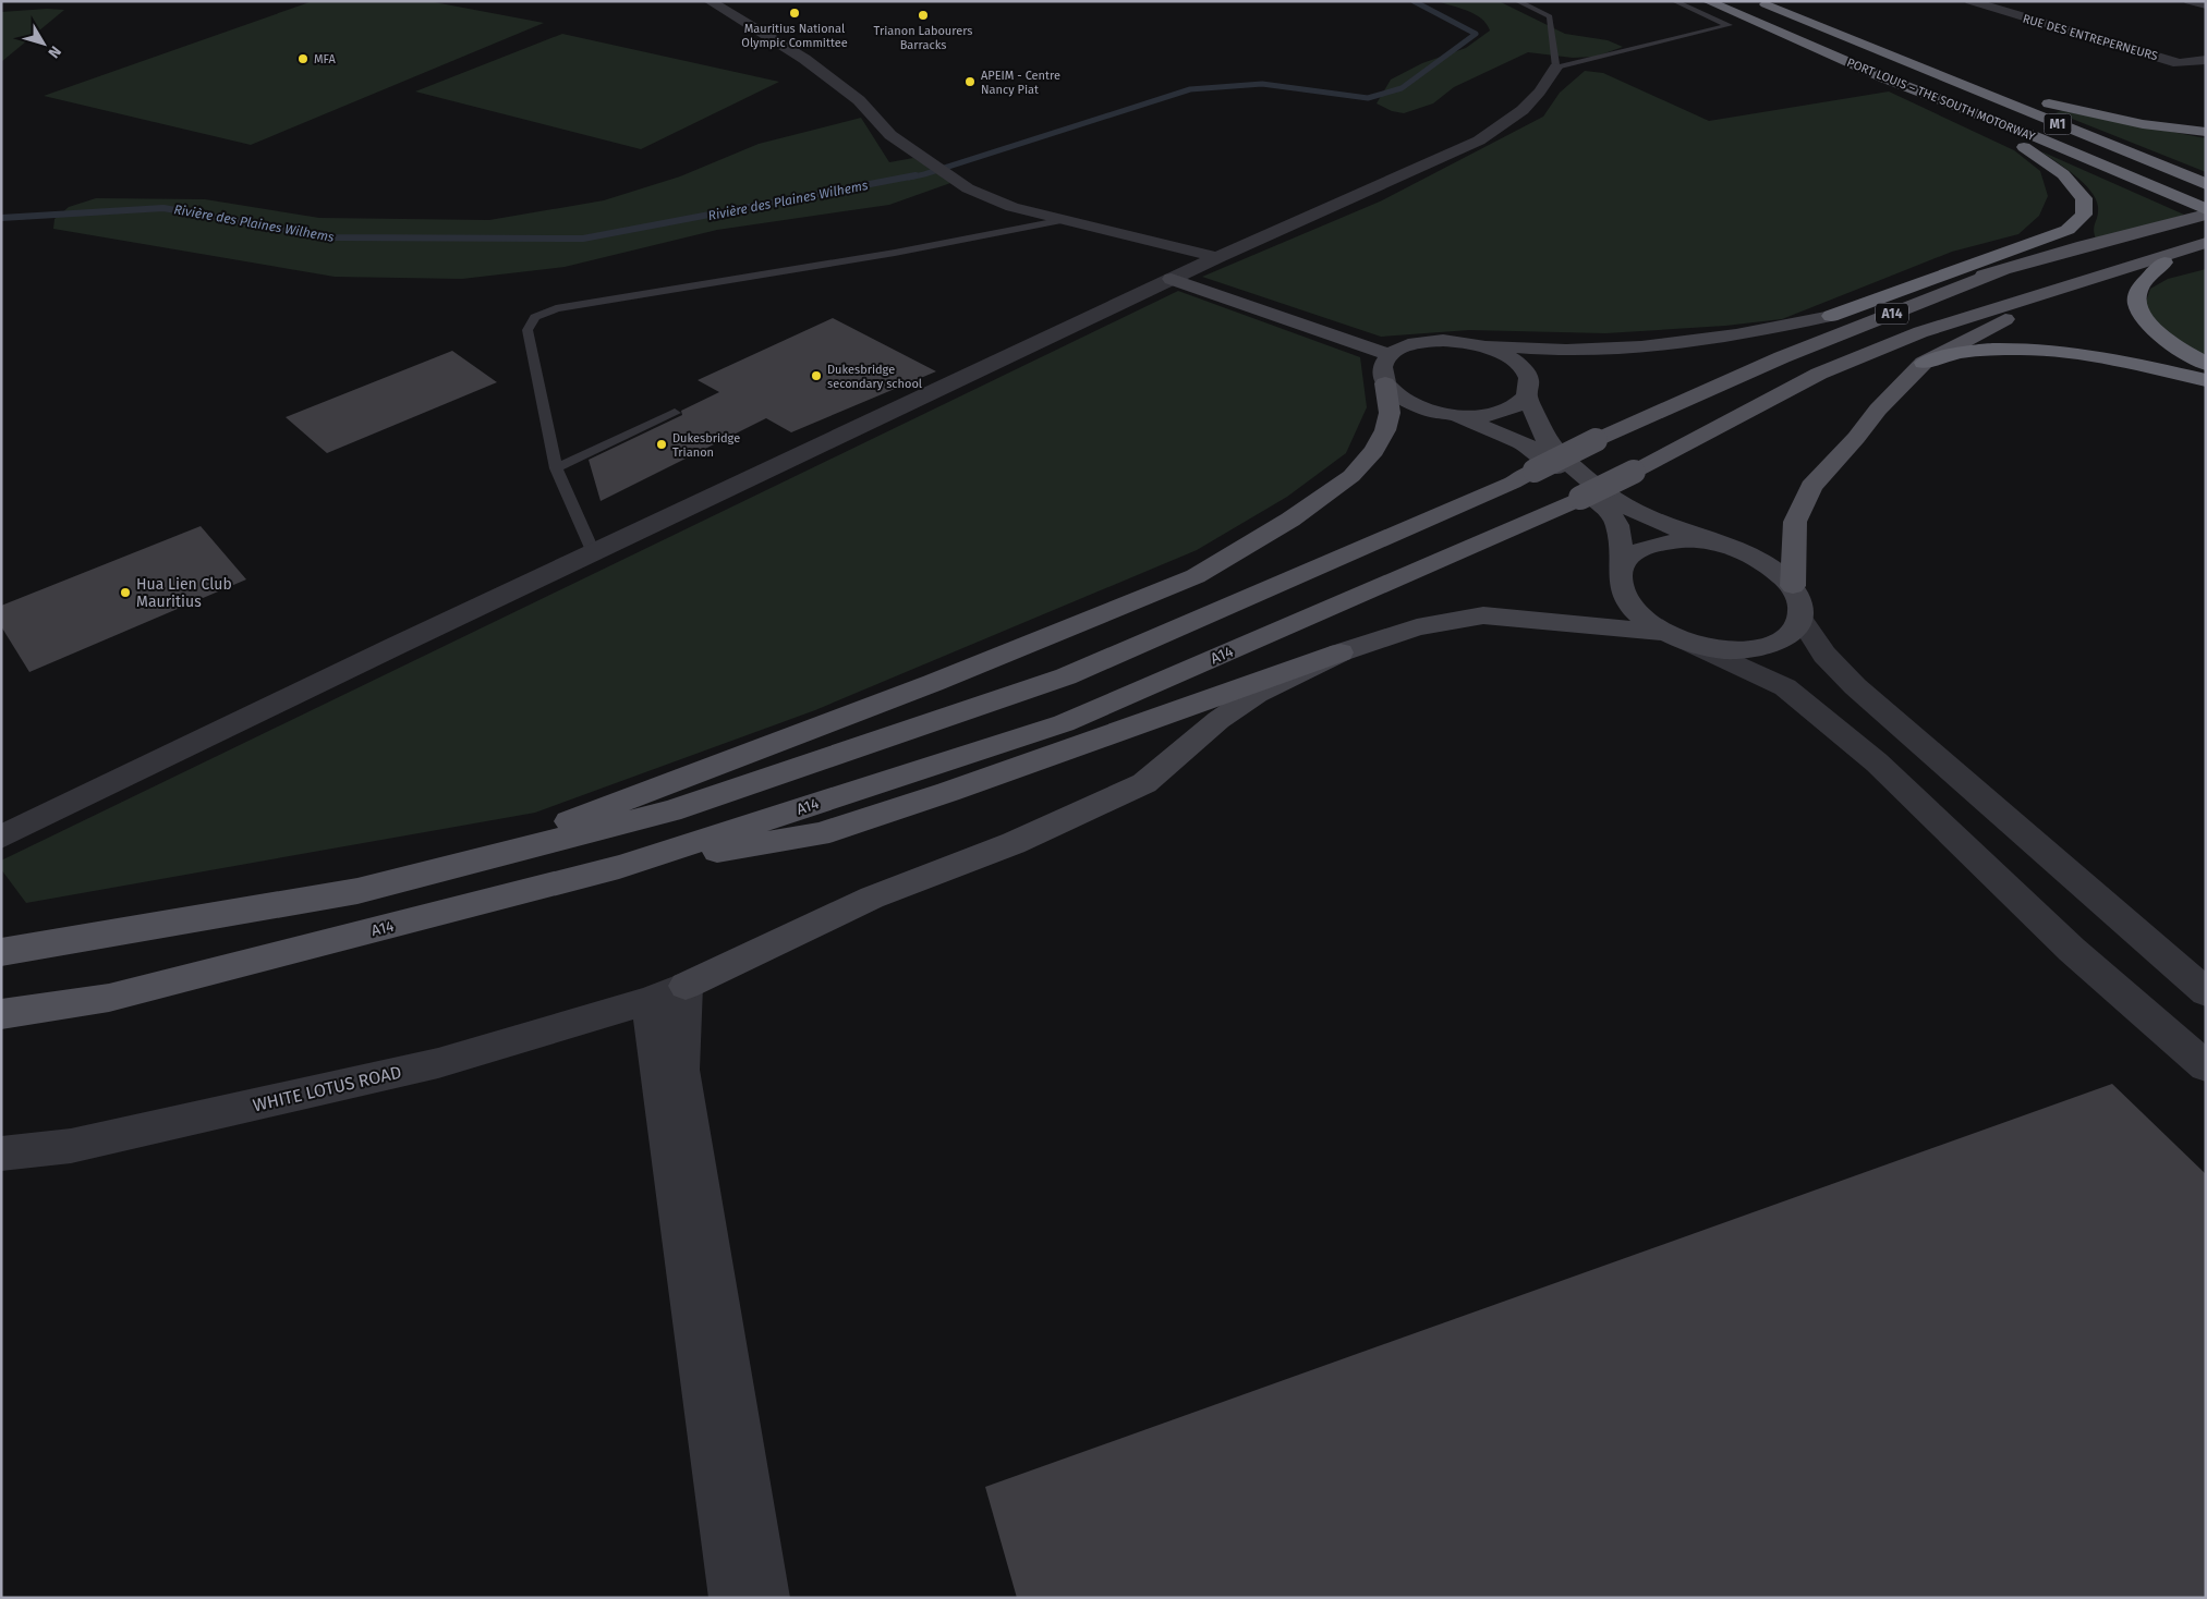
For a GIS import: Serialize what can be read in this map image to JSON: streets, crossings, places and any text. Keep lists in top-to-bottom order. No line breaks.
{"streets":{"highway":["PORT LOUIS – THE SOUTH MOTORWAY","M1"],"main road":["A14"],"street":["RUE DES ENTREPERNEURS","WHITE LOTUS ROAD"]},"water":["Rivière des Plaines Wilhems"],"places":["Mauritius National Olympic Committee","Trianon Labourers Barracks","MFA","APEIM - Centre Nancy Piat","Dukesbridge secondary school","Dukesbridge Trianon","Hua Lien Club Mauritius"],"north":"bottom right"}
